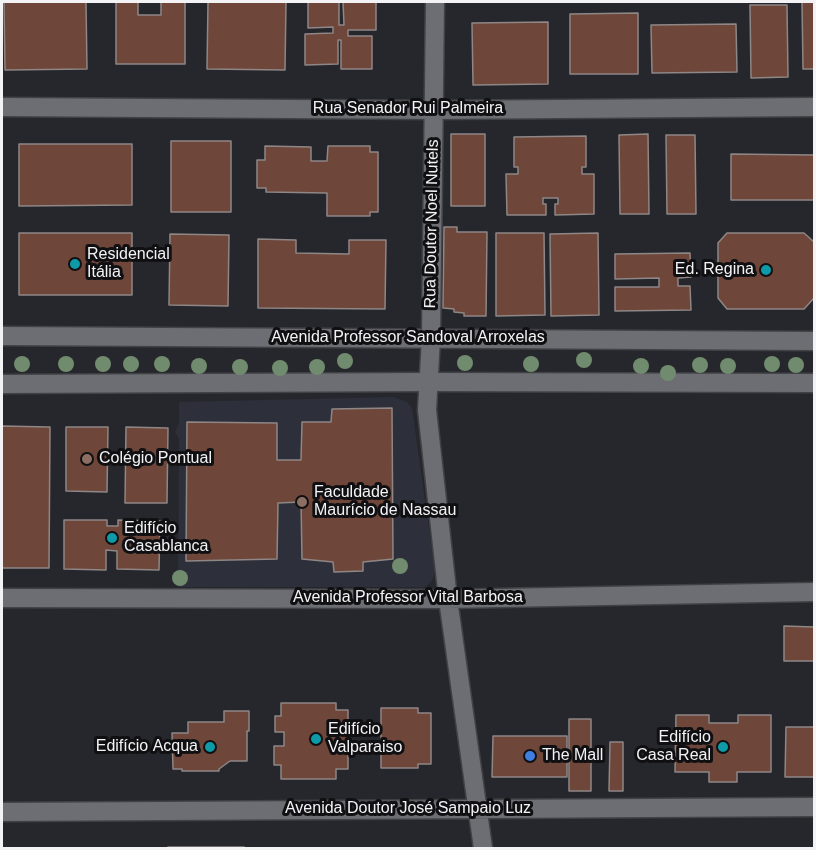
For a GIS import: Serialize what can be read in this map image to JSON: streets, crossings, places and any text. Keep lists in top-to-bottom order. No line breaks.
{"streets":{"street":["Rua Senador Rui Palmeira","Rua Doutor Noel Nutels","Avenida Professor Sandoval Arroxelas","Avenida Professor Vital Barbosa","Avenida Doutor José Sampaio Luz"]},"crossings":[["Rua Senador Rui Palmeira","Rua Doutor Noel Nutels"],["Rua Doutor Noel Nutels","Avenida Professor Sandoval Arroxelas"],["Rua Doutor Noel Nutels","Avenida Professor Vital Barbosa"],["Rua Doutor Noel Nutels","Avenida Doutor José Sampaio Luz"]],"places":["Residencial Itália","Ed. Regina","Colégio Pontual","Faculdade Maurício de Nassau","Edifício Casablanca","Edifício Valparaiso","Edifício Acqua","Edifício Casa Real","The Mall"]}
